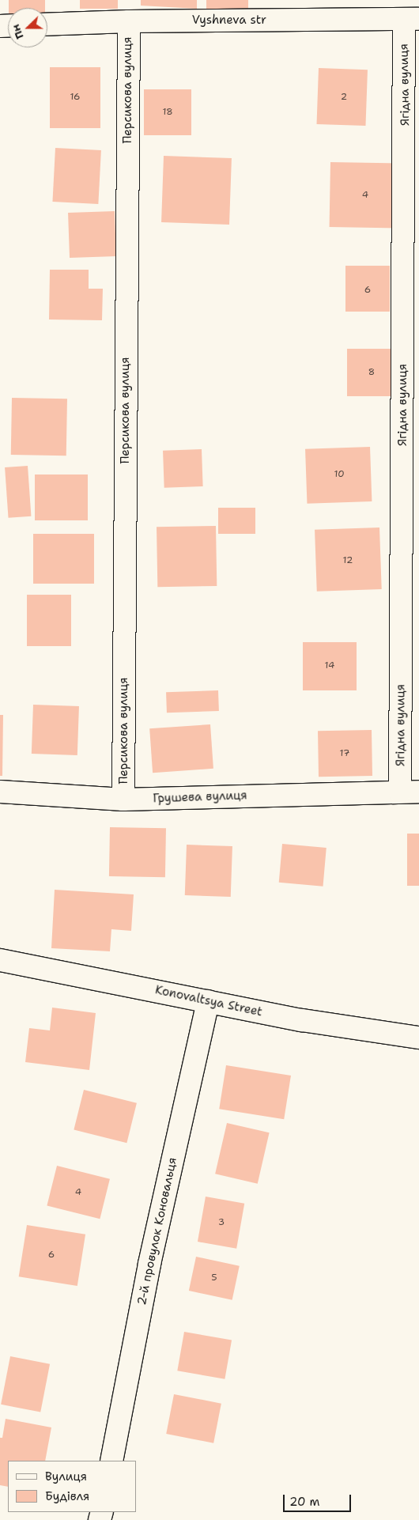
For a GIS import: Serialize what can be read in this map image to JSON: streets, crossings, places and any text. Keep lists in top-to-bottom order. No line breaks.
{"streets":{"street":["Vyshneva str","Ягідна вулиця","Персикова вулиця","Грушева вулиця","Konovaltsya Street","2-й провулок Коновальця"]},"crossings":[["Vyshneva str","Ягідна вулиця"],["Vyshneva str","Персикова вулиця"],["Ягідна вулиця","Грушева вулиця"],["Персикова вулиця","Грушева вулиця"],["Konovaltsya Street","2-й провулок Коновальця"]],"house_numbers":["16","2","18","4","6","8","10","12","14","17","4","3","6","5"],"legend":["Вулиця","Будівля"],"scale_bar":"20 m","north":"left"}
